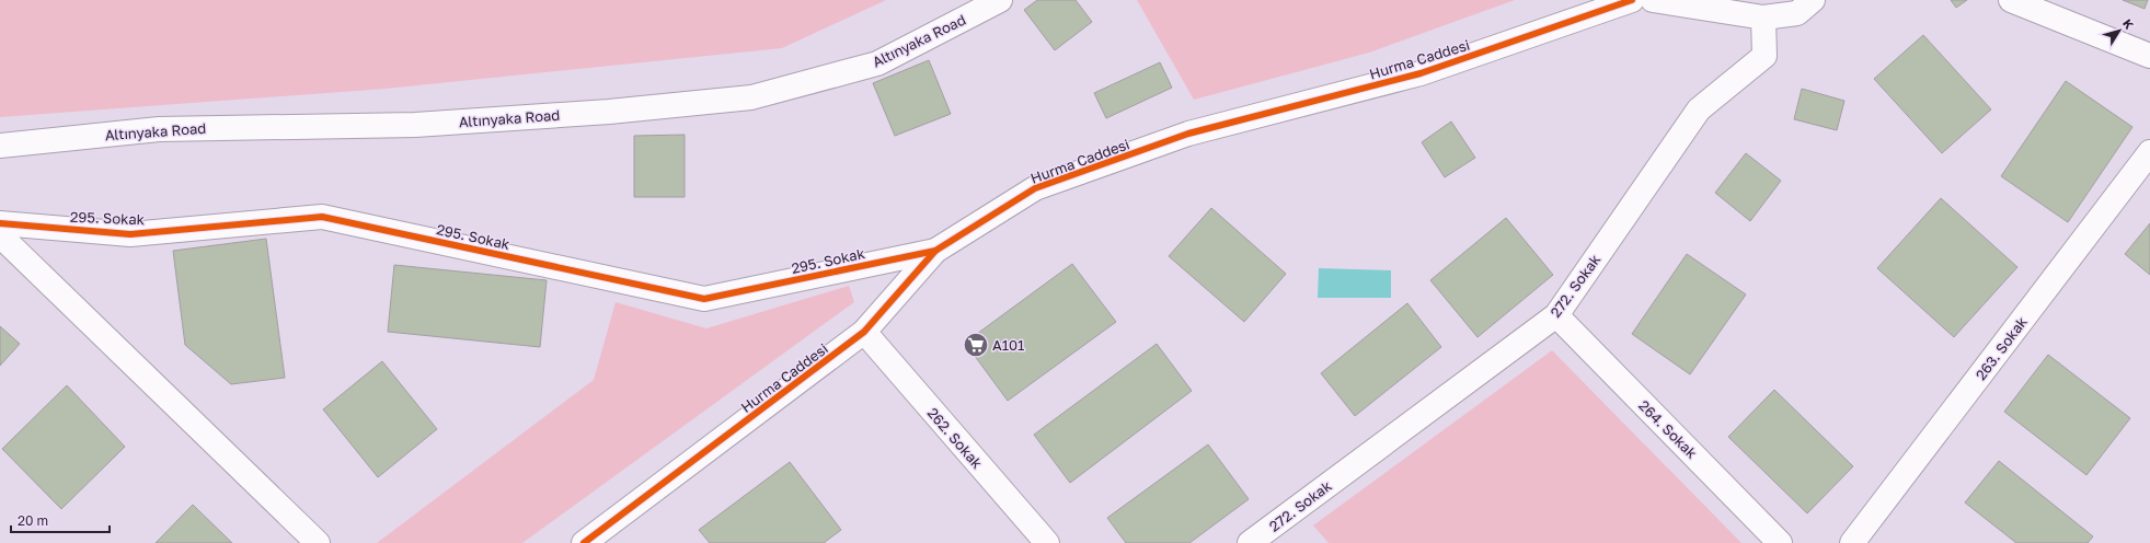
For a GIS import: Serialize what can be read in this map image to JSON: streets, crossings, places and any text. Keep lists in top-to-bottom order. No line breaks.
{"streets":{"street":["Altınyaka Road","Hurma Caddesi","295. Sokak","272. Sokak","263. Sokak","264. Sokak","262. Sokak"]},"crossings":[["Hurma Caddesi","295. Sokak"],["Hurma Caddesi","262. Sokak"],["272. Sokak","264. Sokak"]],"places":{"supermarket":["A101"]},"scale_bar":"20 m","north":"top right"}
